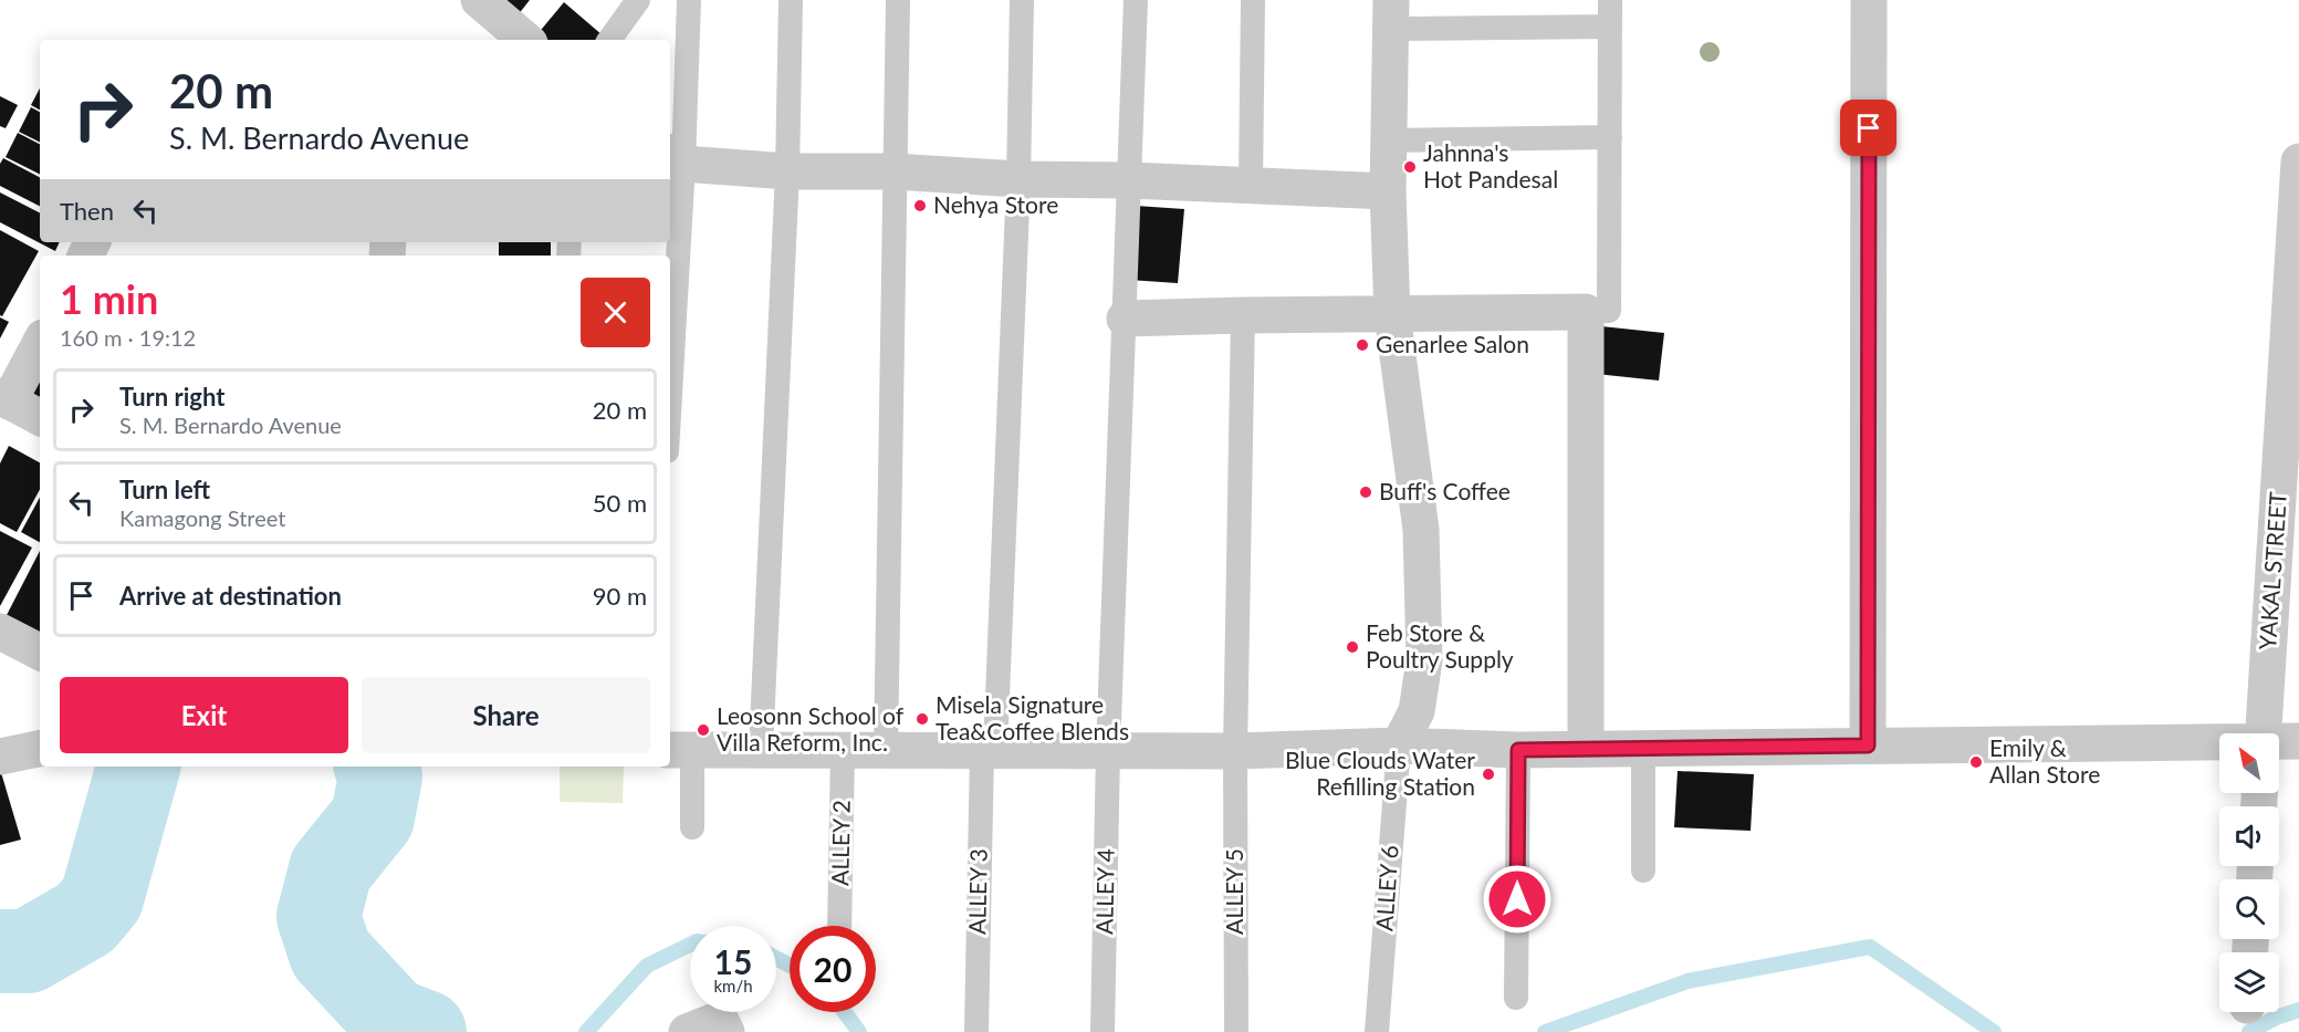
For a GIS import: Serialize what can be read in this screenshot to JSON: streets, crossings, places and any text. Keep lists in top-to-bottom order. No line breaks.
{"streets":{"street":["YAKAL STREET"],"lane":["ALLEY 2","ALLEY 6","ALLEY 3","ALLEY 4","ALLEY 5"]},"places":["Jahnna's Hot Pandesal","Nehya Store","Genarlee Salon","Buff's Coffee","Feb Store & Poultry Supply","Misela Signature Tea&Coffee Blends","Leosonn School of Villa Reform, Inc.","Emily & Allan Store","Blue Clouds Water Refilling Station"],"north":"top left","page":{"turn":["20 m","S. M. Bernardo Avenue"],"then":"Then","heading":["1 min","160 m · 19:12"],"list":[{"name":"Turn right","note":"S. M. Bernardo Avenue","value":"20 m"},{"name":"Turn left","note":"Kamagong Street","value":"50 m"},{"name":"Arrive at destination","value":"90 m"}],"buttons":["Exit","Share"],"speed":"15 km/h","limit":"20"}}
